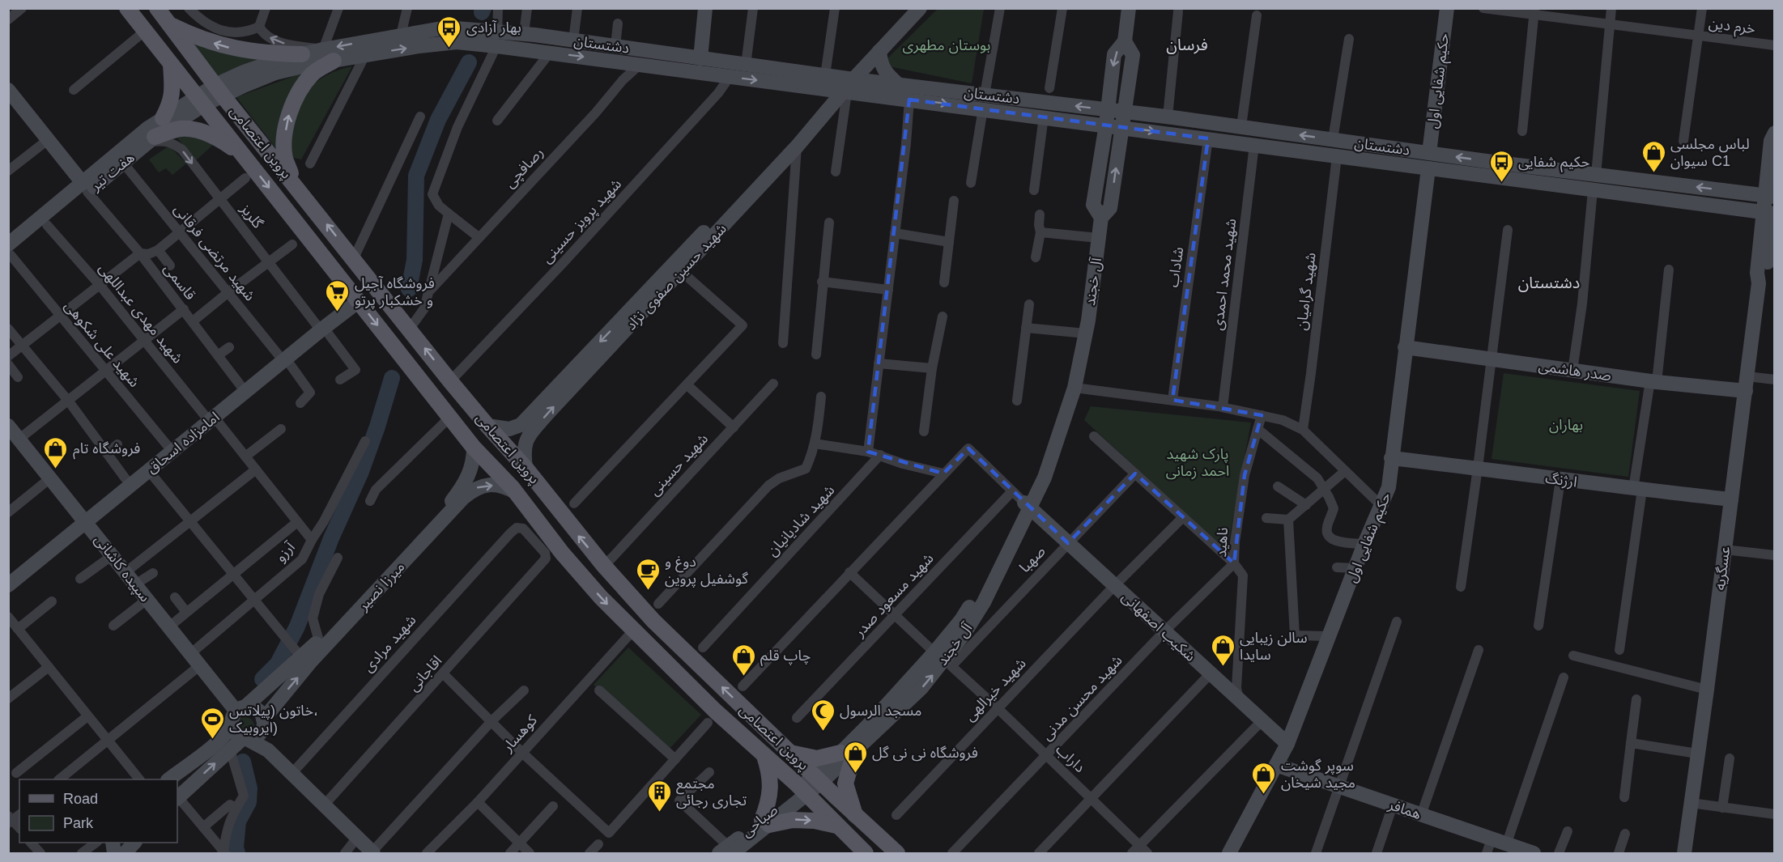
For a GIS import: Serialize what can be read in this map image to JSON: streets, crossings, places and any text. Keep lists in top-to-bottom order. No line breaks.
{"streets":{"main road":["پروین اعتصامی"],"street":["خرم دین","دشتستان","حکیم شفایی اول","رصافچی","هفت تیر","گلریز","شهید پرویز حسینی","شهید مرتضی فرقانی","شاداب","شهید محمد احمدی","شهید حسین صفوی نژاد","قاسمی","آل خجند","شهید گرامیان","شهید مهدی عبداللهی","شهید علی شکوهی","صدر هاشمی","امامزاده اسحاق","شهید حسینی","ارژنگ","شهید شادیانیان","ناهید","آرزو","صهبا","سپیده کاشانی","عسگریه","میرزا نصیر","شهید مسعود صدر","شکیب اصفهانی","شهید مرادی","اقاجانی","شهید خیرالهی","شهید محسن مدنی","کوهسار","داراب","همافر","صباحی"]},"crossings":[["دشتستان","حکیم شفایی اول"],["دشتستان","پروین اعتصامی"],["دشتستان","رصافچی"],["دشتستان","هفت تیر"],["دشتستان","شهید پرویز حسینی"],["دشتستان","شاداب"],["دشتستان","شهید محمد احمدی"],["دشتستان","شهید حسین صفوی نژاد"],["دشتستان","آل خجند"],["دشتستان","شهید گرامیان"],["دشتستان","عسگریه"],["حکیم شفایی اول","صدر هاشمی"],["حکیم شفایی اول","ارژنگ"],["حکیم شفایی اول","شکیب اصفهانی"],["حکیم شفایی اول","همافر"],["پروین اعتصامی","هفت تیر"],["پروین اعتصامی","شهید پرویز حسینی"],["پروین اعتصامی","آل خجند"],["پروین اعتصامی","امامزاده اسحاق"],["پروین اعتصامی","شهید حسینی"],["پروین اعتصامی","میرزا نصیر"],["پروین اعتصامی","کوهسار"],["پروین اعتصامی","صباحی"],["هفت تیر","گلریز"],["هفت تیر","شهید مرتضی فرقانی"],["هفت تیر","قاسمی"],["هفت تیر","شهید مهدی عبداللهی"],["هفت تیر","شهید علی شکوهی"],["گلریز","امامزاده اسحاق"],["شهید مرتضی فرقانی","امامزاده اسحاق"],["قاسمی","امامزاده اسحاق"],["آل خجند","شکیب اصفهانی"],["آل خجند","صباحی"],["شهید مهدی عبداللهی","امامزاده اسحاق"],["شهید مهدی عبداللهی","آرزو"],["شهید علی شکوهی","امامزاده اسحاق"],["صدر هاشمی","عسگریه"],["امامزاده اسحاق","سپیده کاشانی"],["ارژنگ","عسگریه"],["ناهید","شکیب اصفهانی"],["ناهید","شهید محسن مدنی"],["آرزو","سپیده کاشانی"],["صهبا","شکیب اصفهانی"],["صهبا","داراب"],["سپیده کاشانی","میرزا نصیر"],["شکیب اصفهانی","شهید خیرالهی"],["شکیب اصفهانی","شهید محسن مدنی"],["شهید مرادی","اقاجانی"],["شهید خیرالهی","داراب"],["شهید محسن مدنی","داراب"]],"districts":["فرسان","دشتستان"],"parks":["بوستان مطهری","بهاران","پارک شهید احمد زمانی"],"places":{"bus stop":["بهار آزادی","حکیم شفایی"],"shop":["لباس مجلسی سیوان C1","فروشگاه تام","سالن زیبایی سایدا","چاپ قلم","فروشگاه نی نی گل","سوپر گوشت مجید شیخان"],"supermarket":["فروشگاه آجیل و خشکبار پرتو"],"cafe":["دوغ و گوشفیل پروین"],"mosque":["مسجد الرسول"],"sports":["خاتون (پیلاتس، ایروبیک)"],"building":["مجتمع تجاری رجائی"]},"legend":["Road","Park"]}
